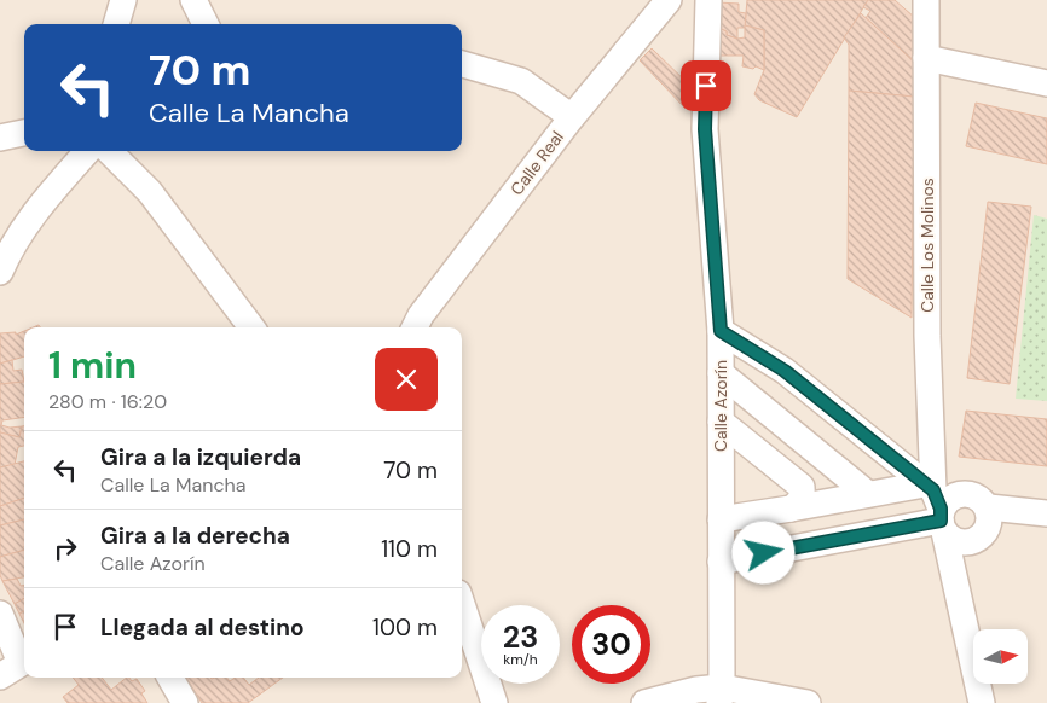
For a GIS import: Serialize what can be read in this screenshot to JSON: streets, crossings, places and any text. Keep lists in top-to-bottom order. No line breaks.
{"streets":{"street":["Calle Real","Calle Los Molinos","Calle Azorín"]},"north":"right","page":{"turn":["70 m","Calle La Mancha"],"heading":["1 min","280 m · 16:20"],"list":[{"name":"Gira a la izquierda","note":"Calle La Mancha","value":"70 m"},{"name":"Gira a la derecha","note":"Calle Azorín","value":"110 m"},{"name":"Llegada al destino","value":"100 m"}],"speed":"23 km/h","limit":"30"}}
